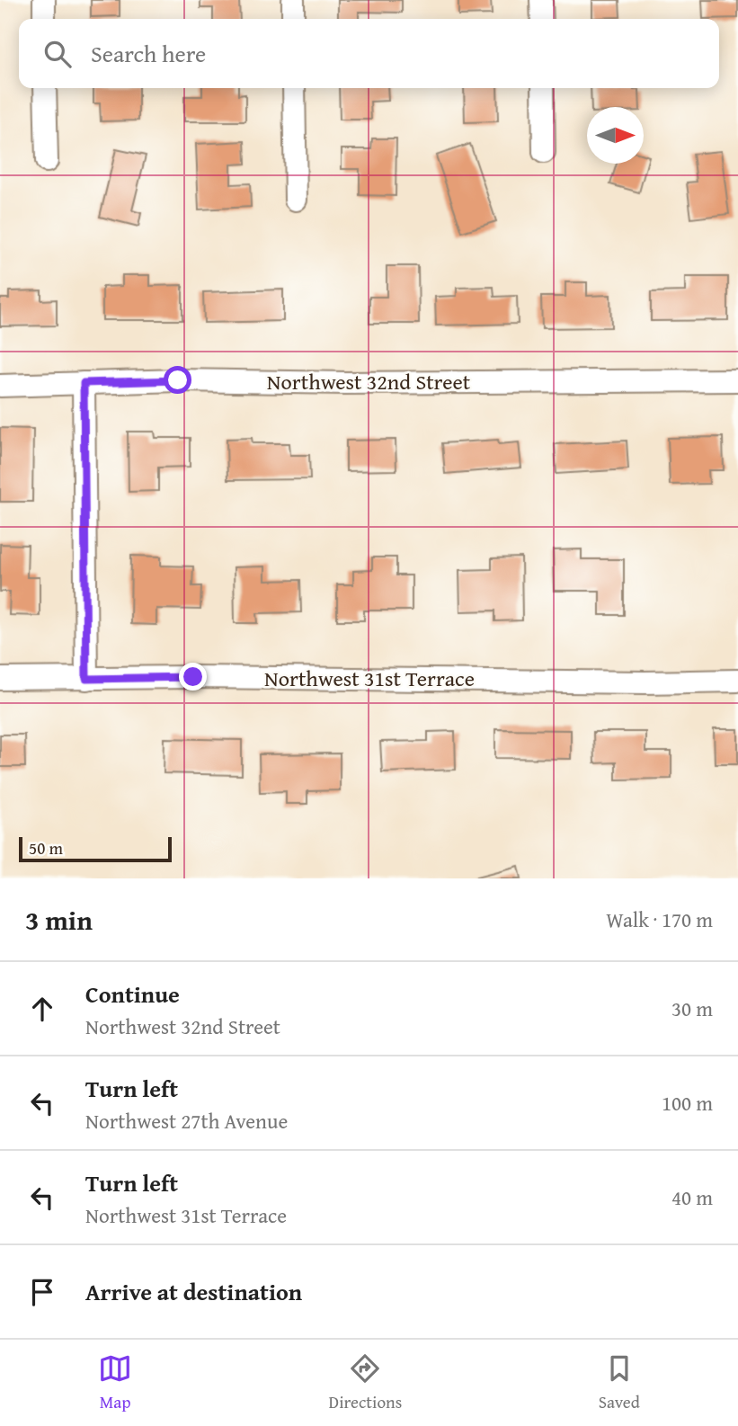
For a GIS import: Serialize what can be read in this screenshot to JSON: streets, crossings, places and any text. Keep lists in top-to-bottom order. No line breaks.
{"streets":{"street":["Northwest 32nd Street","Northwest 31st Terrace"]},"scale_bar":"50 m","north":"right","page":{"search":"Search here","scale":"50 m","heading":["3 min","Walk · 170 m"],"list":[["Continue","Northwest 32nd Street","30 m"],["Turn left","Northwest 27th Avenue","100 m"],["Turn left","Northwest 31st Terrace","40 m"],"Arrive at destination"],"nav":["Map","Directions","Saved"]}}
